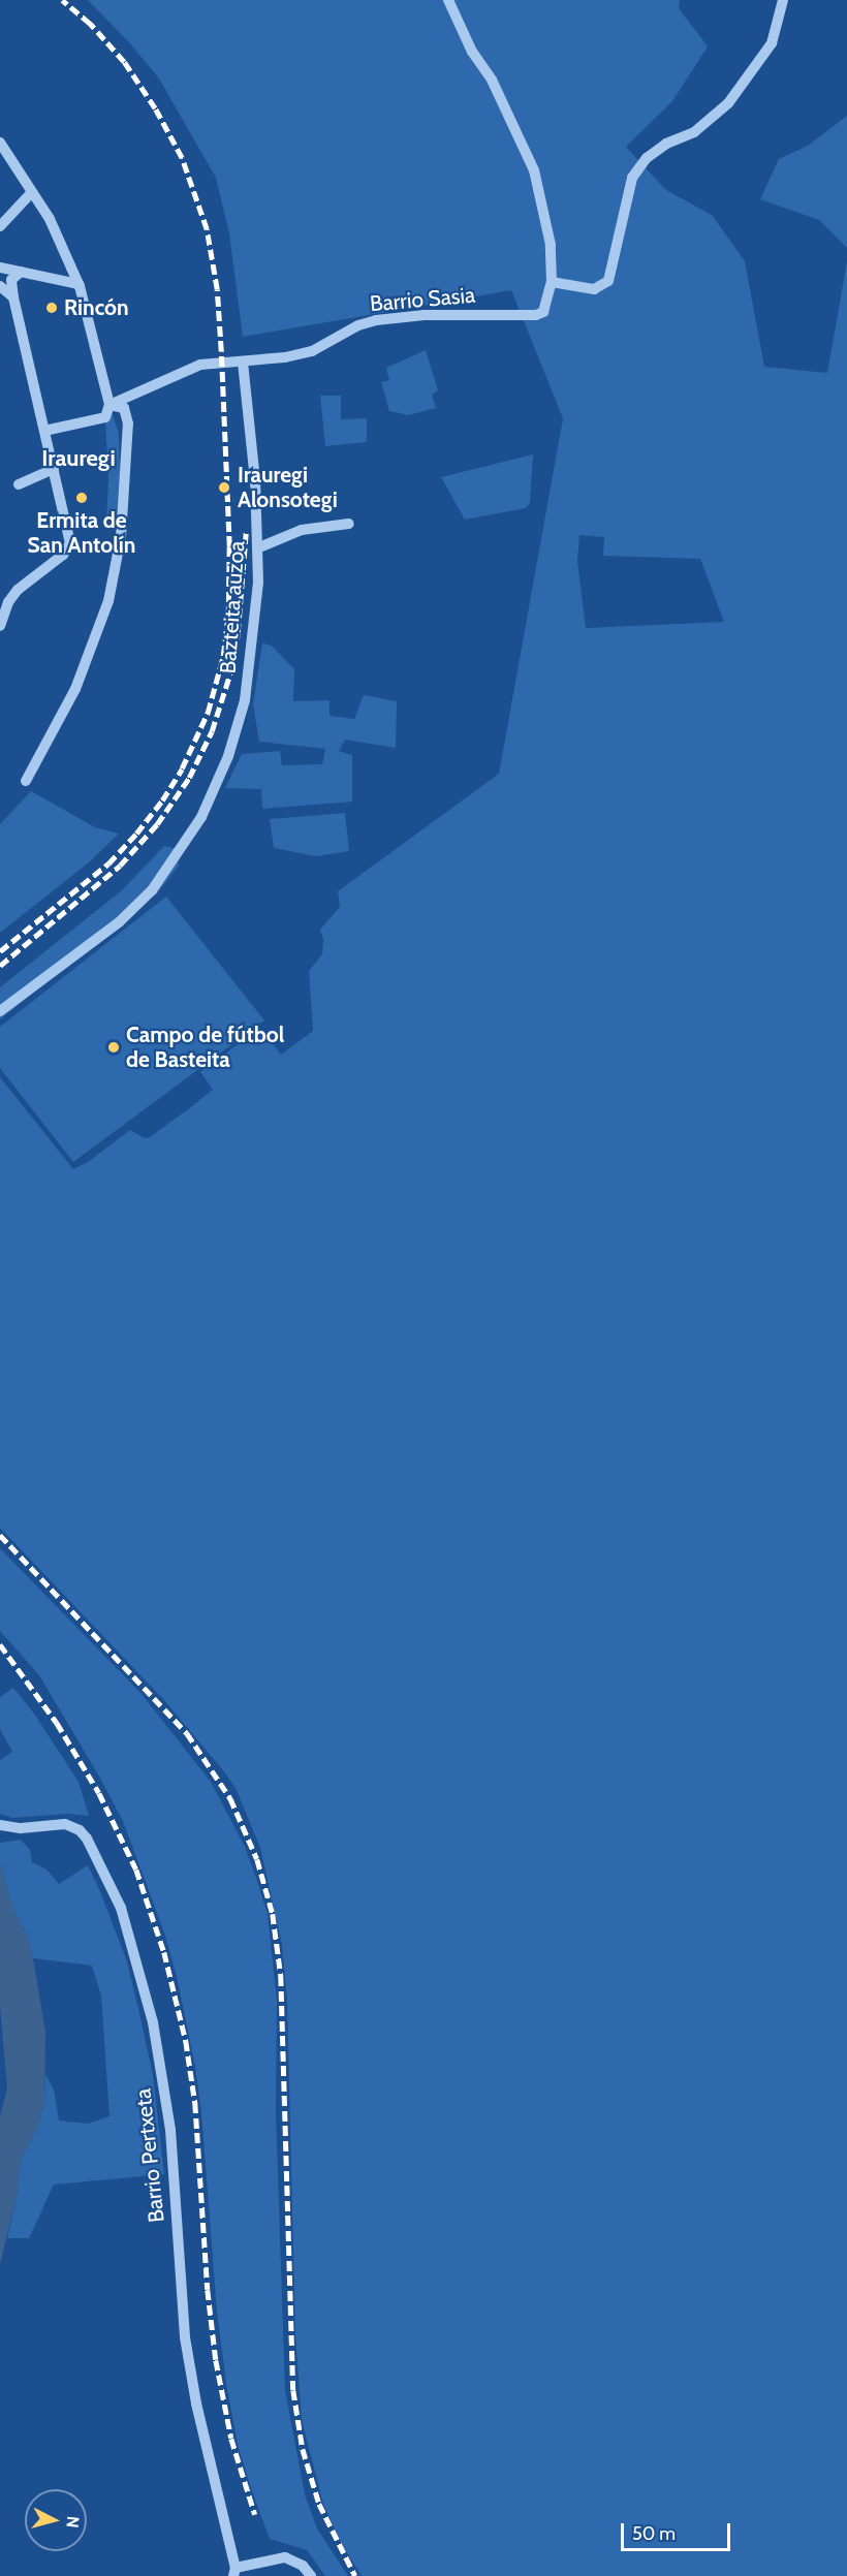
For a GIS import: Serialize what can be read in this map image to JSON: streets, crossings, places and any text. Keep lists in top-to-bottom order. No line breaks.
{"streets":{"street":["Barrio Sasia","Bazteita auzoa","Barrio Pertxeta"]},"crossings":[["Barrio Sasia","Bazteita auzoa"]],"districts":["Irauregi"],"places":["Rincón","Irauregi Alonsotegi","Ermita de San Antolín","Campo de fútbol de Basteita"],"scale_bar":"50 m","north":"right"}
